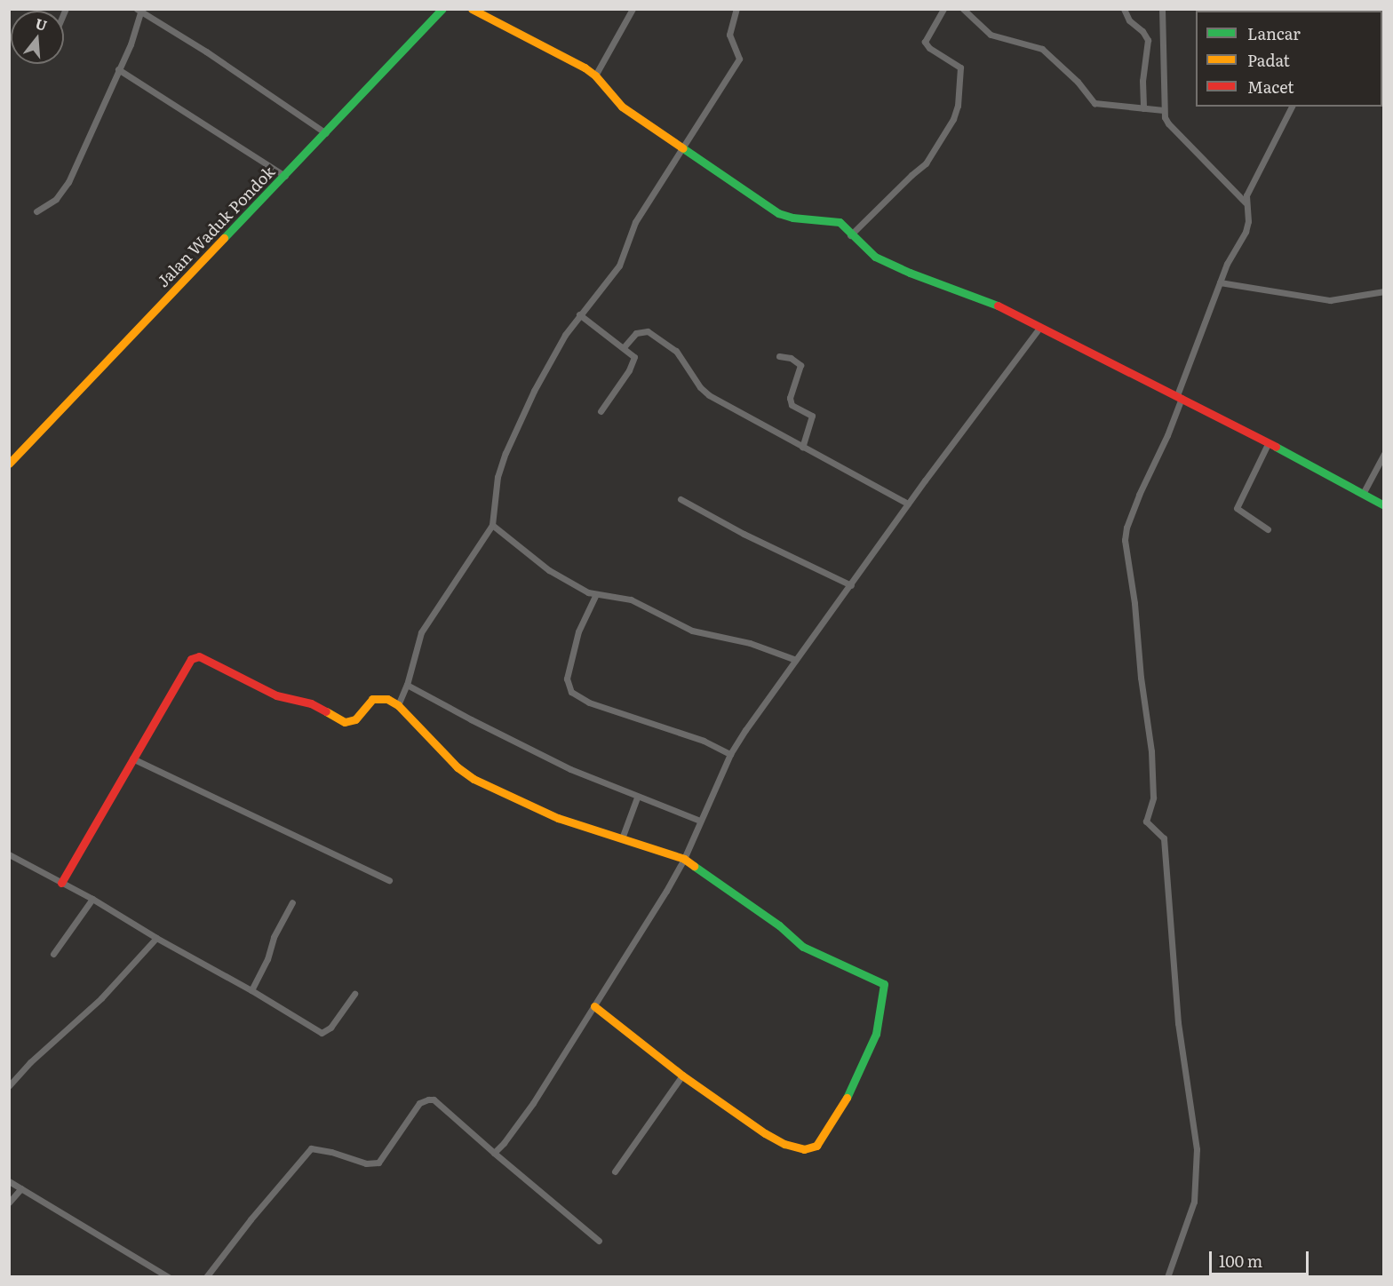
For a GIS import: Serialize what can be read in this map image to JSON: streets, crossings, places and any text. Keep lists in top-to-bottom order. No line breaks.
{"streets":{"street":["Jalan Waduk Pondok"]},"legend":["Lancar","Padat","Macet"],"scale_bar":"100 m","north":"top"}
